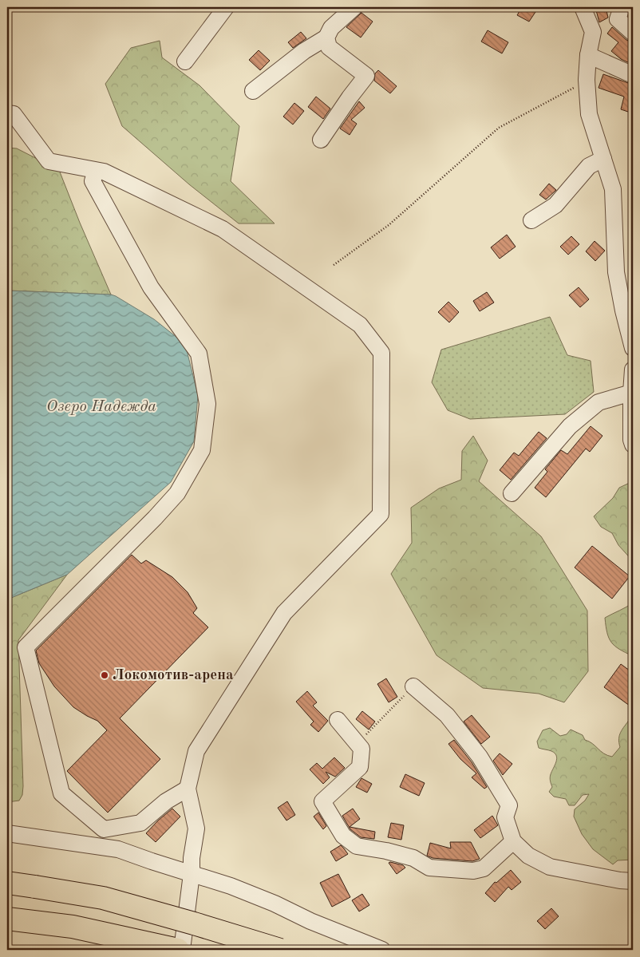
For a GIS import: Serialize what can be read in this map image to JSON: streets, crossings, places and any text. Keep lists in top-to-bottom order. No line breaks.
{"water":["Озеро Надежда"],"places":["Локомотив-арена"]}
